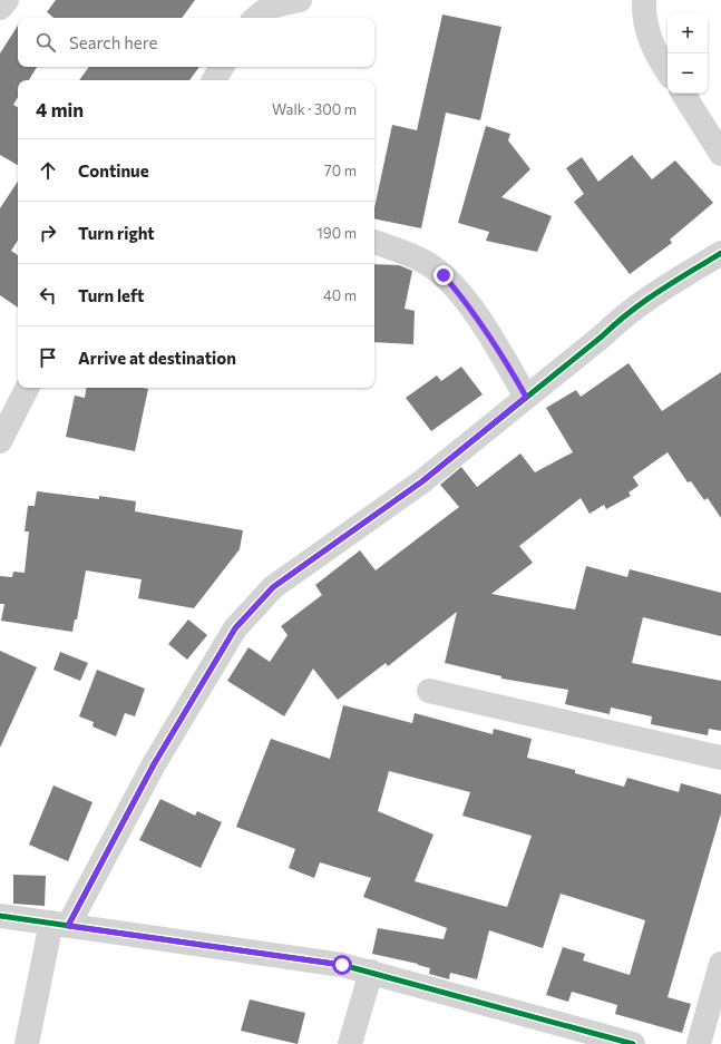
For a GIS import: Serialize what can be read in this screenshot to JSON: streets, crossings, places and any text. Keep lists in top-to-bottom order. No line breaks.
{"page":{"map_buttons":["+","−"],"search":"Search here","heading":["4 min","Walk · 300 m"],"list":[["Continue","70 m"],["Turn right","190 m"],["Turn left","40 m"],"Arrive at destination"]}}
